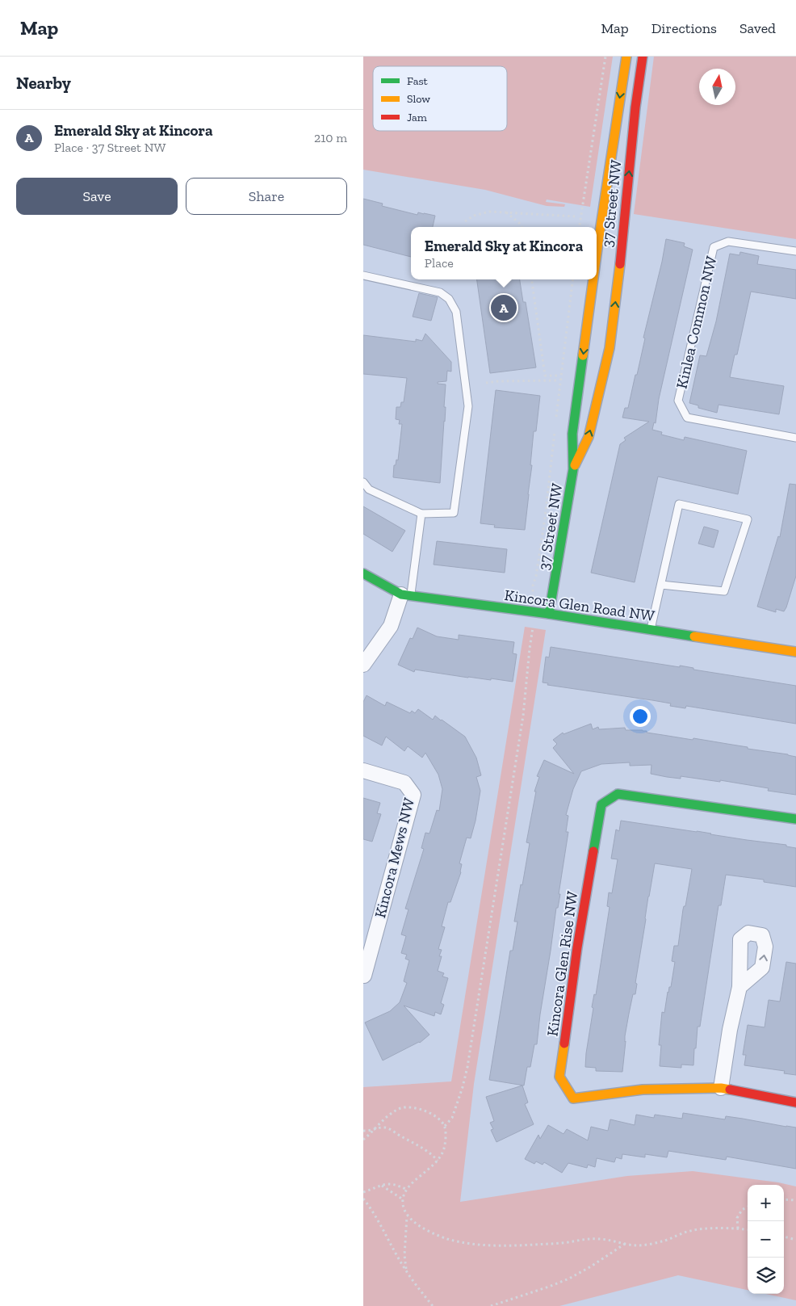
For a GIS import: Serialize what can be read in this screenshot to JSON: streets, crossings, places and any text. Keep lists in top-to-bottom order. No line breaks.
{"streets":{"street":["37 Street NW","Kincora Glen Road NW","Kincora Mews NW","Kincora Glen Rise NW"],"lane":["Kinlea Common NW"]},"crossings":[["37 Street NW","Kincora Glen Road NW"]],"legend":["Fast","Slow","Jam"],"north":"top","page":{"header":"Map","nav":["Map","Directions","Saved"],"heading":"Nearby","list":[{"mark":"A","name":"Emerald Sky at Kincora","note":"Place · 37 Street NW","value":"210 m"}],"buttons":["Save","Share"],"popup":["Emerald Sky at Kincora","Place"],"pins":"A","map_buttons":["+","−"]}}
